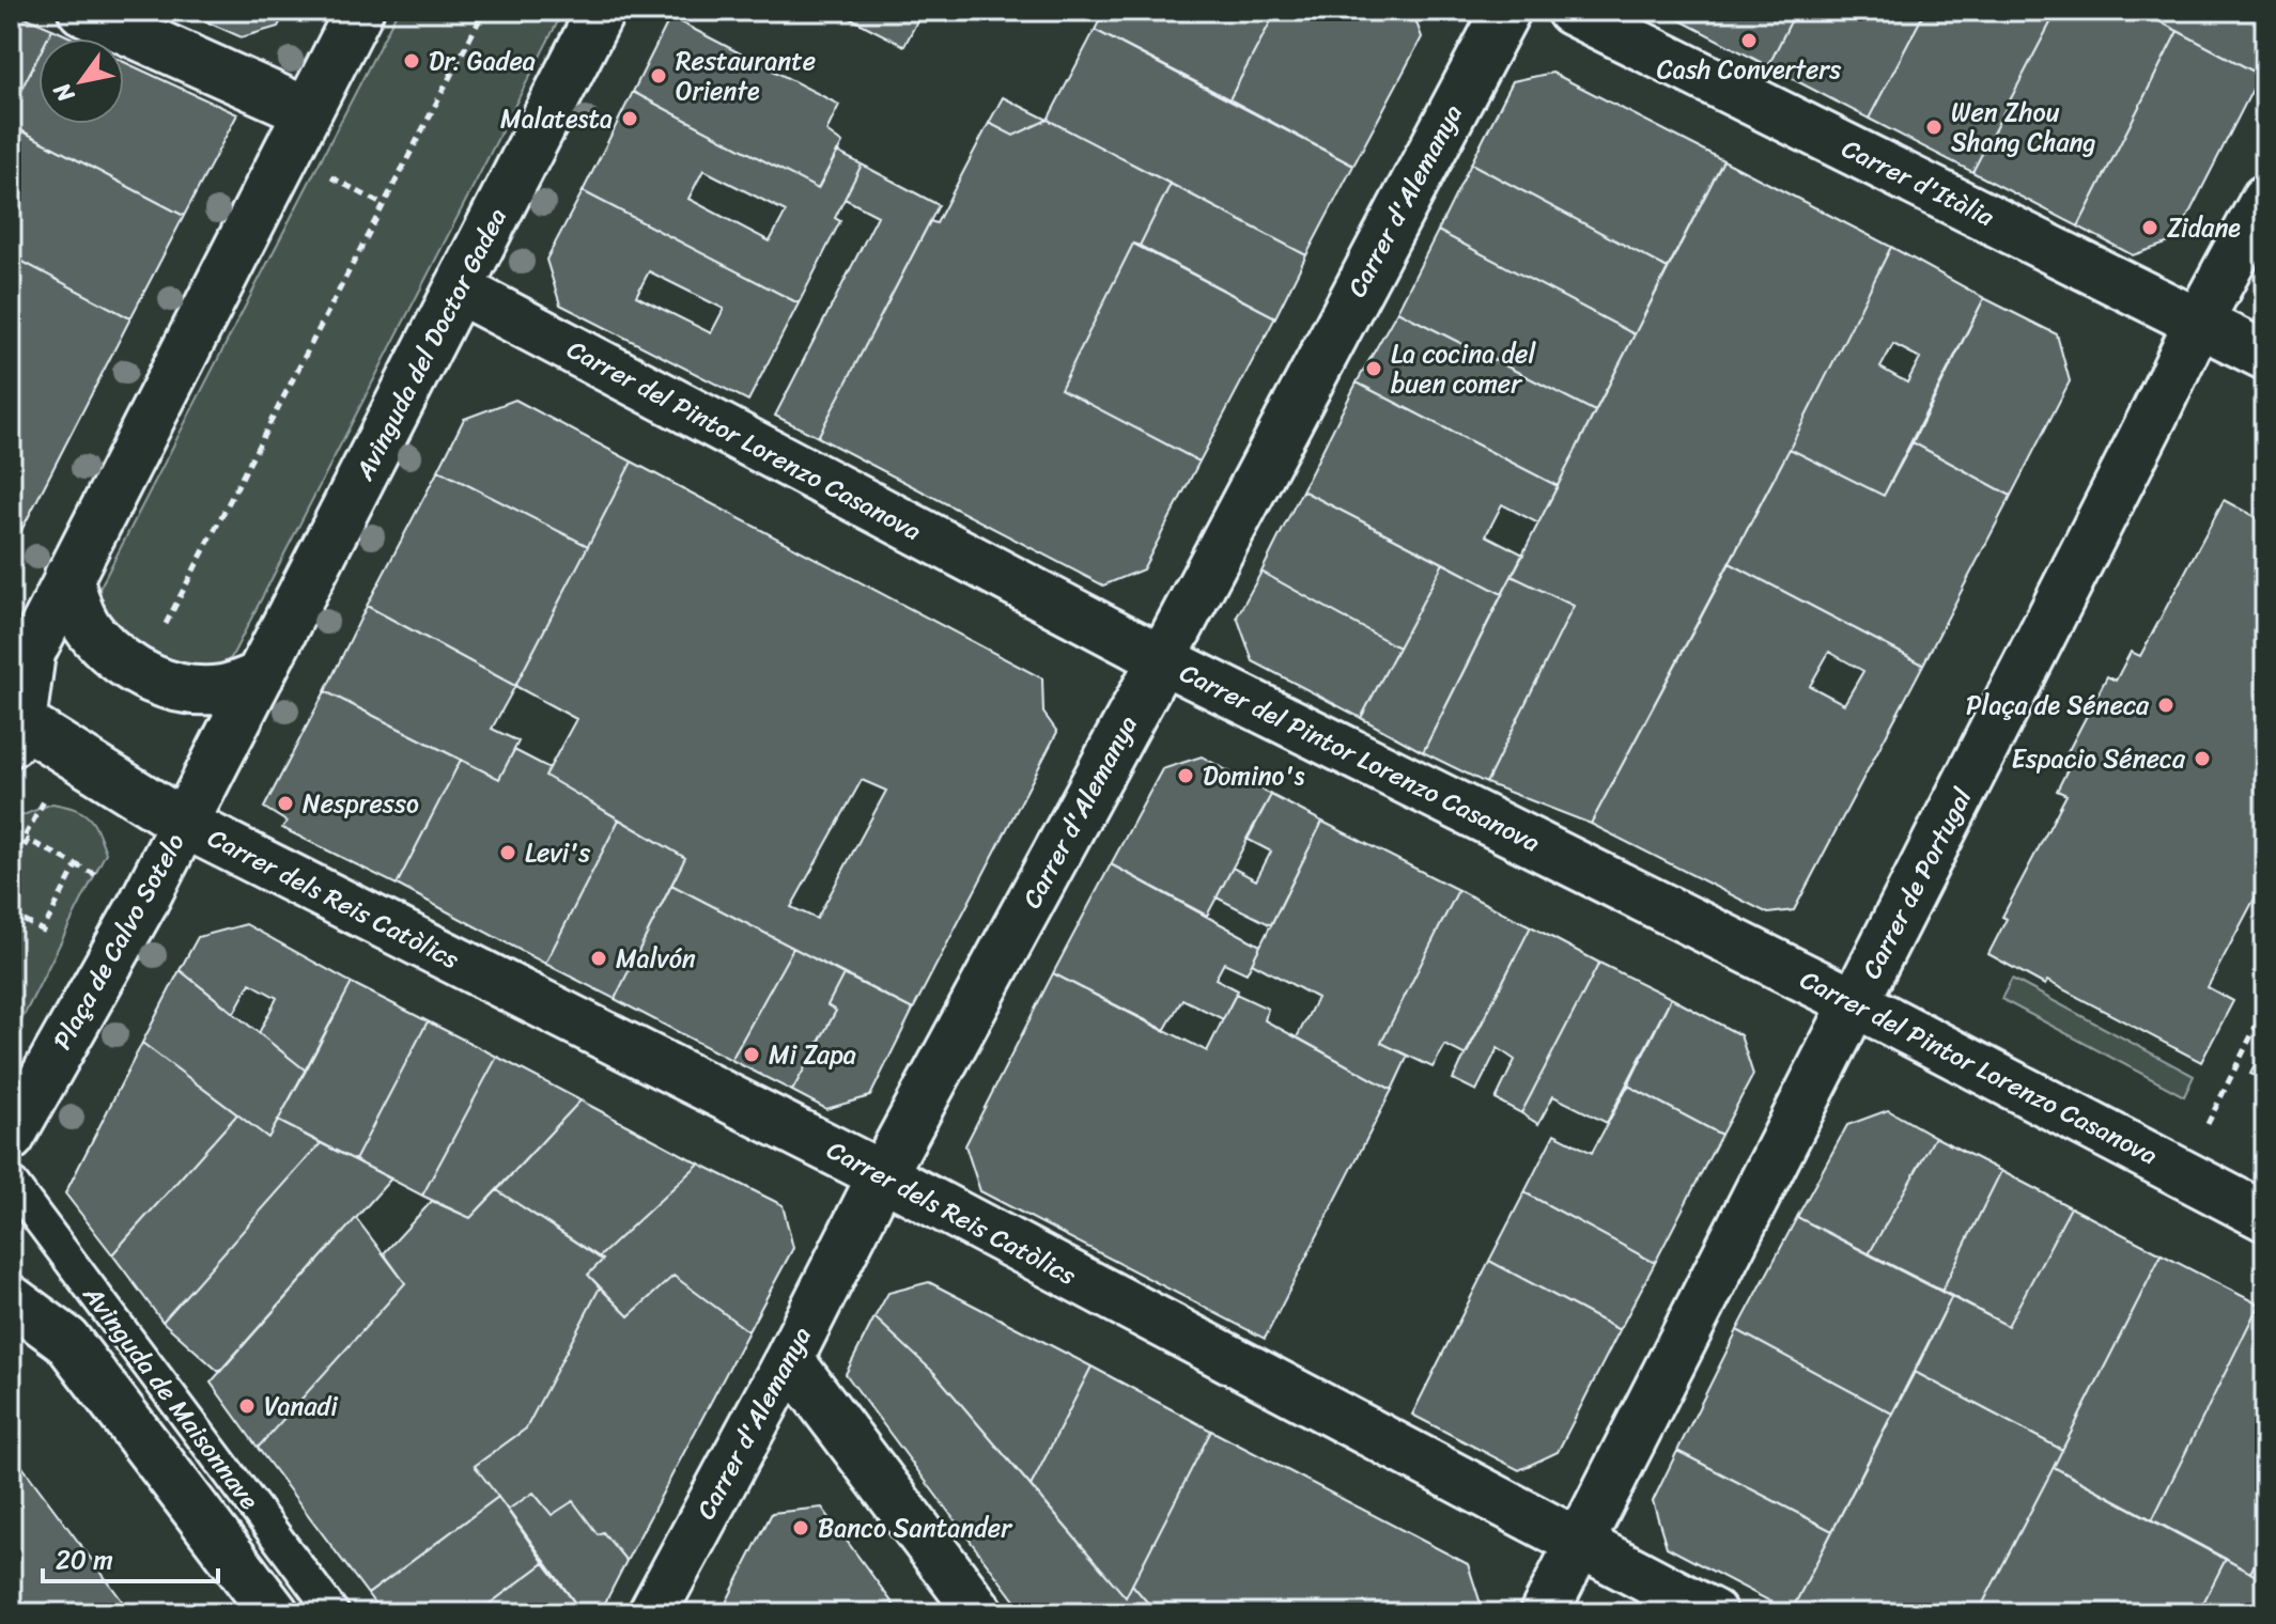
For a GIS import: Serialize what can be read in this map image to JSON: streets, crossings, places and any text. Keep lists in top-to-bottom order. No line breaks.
{"streets":{"street":["Carrer d'Itàlia","Carrer d'Alemanya","Avinguda del Doctor Gadea","Carrer del Pintor Lorenzo Casanova","Carrer de Portugal","Carrer dels Reis Catòlics","Plaça de Calvo Sotelo","Avinguda de Maisonnave"]},"crossings":[["Carrer d'Itàlia","Carrer de Portugal"],["Carrer d'Alemanya","Carrer del Pintor Lorenzo Casanova"],["Carrer d'Alemanya","Carrer dels Reis Catòlics"],["Avinguda del Doctor Gadea","Carrer del Pintor Lorenzo Casanova"],["Avinguda del Doctor Gadea","Carrer dels Reis Catòlics"],["Avinguda del Doctor Gadea","Plaça de Calvo Sotelo"],["Carrer del Pintor Lorenzo Casanova","Carrer de Portugal"],["Carrer de Portugal","Carrer dels Reis Catòlics"],["Carrer dels Reis Catòlics","Plaça de Calvo Sotelo"]],"places":["Cash Converters","Dr. Gadea","Restaurante Oriente","Malatesta","Wen Zhou Shang Chang","Zidane","La cocina del buen comer","Plaça de Séneca","Espacio Séneca","Domino's","Nespresso","Levi's","Malvón","Mi Zapa","Vanadi","Banco Santander"],"scale_bar":"20 m","north":"bottom left"}
